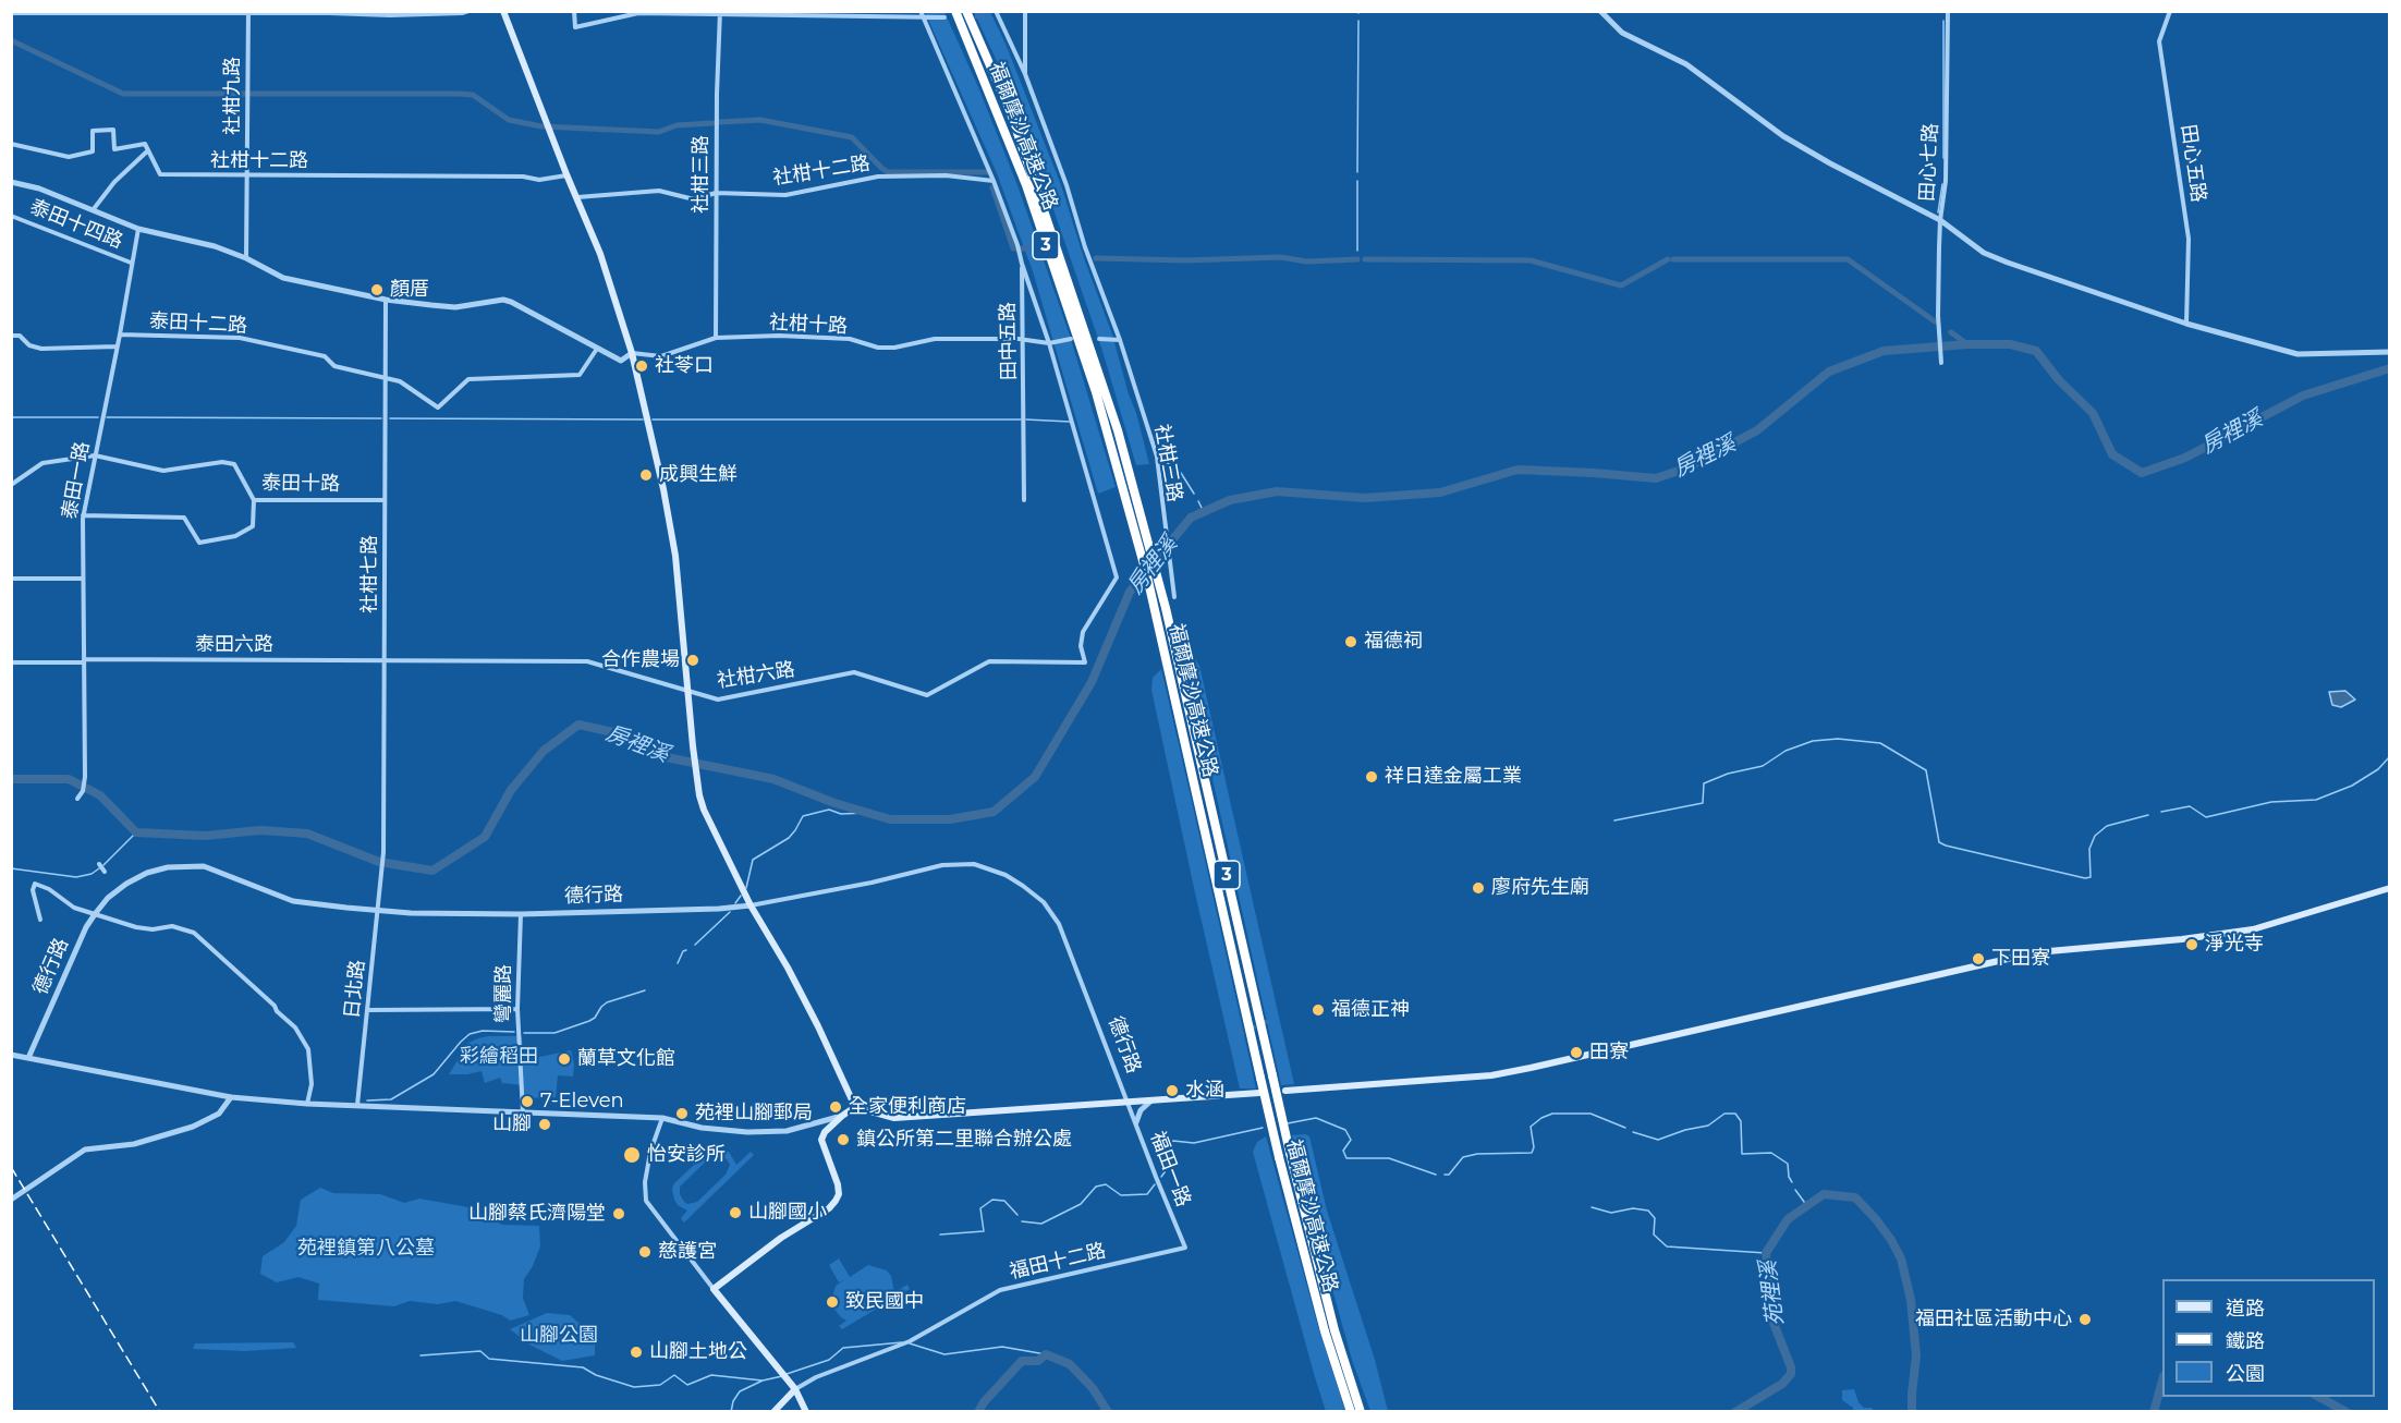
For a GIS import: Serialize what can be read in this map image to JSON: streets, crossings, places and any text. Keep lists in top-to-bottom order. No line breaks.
{"streets":{"highway":["福爾摩沙高速公路","3"],"street":["社柑九路","社柑十二路","田心七路","田心五路","社柑三路","泰田十四路","泰田十二路","社柑十路","田中五路","泰田一路","泰田十路","社柑七路","泰田六路","社柑六路","德行路","日北路","彎麗路","福田一路","福田十二路"]},"crossings":[["社柑九路","社柑十二路"],["社柑十二路","社柑三路"],["社柑三路","社柑十路"],["泰田十四路","泰田一路"],["泰田十二路","泰田一路"],["泰田十二路","社柑七路"],["社柑十路","田中五路"],["社柑十路","社柑六路"],["泰田一路","泰田十路"],["泰田一路","泰田六路"],["泰田十路","社柑七路"],["社柑七路","泰田六路"],["社柑七路","社柑六路"],["社柑七路","日北路"],["泰田六路","社柑六路"],["德行路","日北路"],["德行路","彎麗路"],["德行路","福田一路"],["福田一路","福田十二路"]],"water":["房裡溪","苑裡溪"],"parks":["彩繪稻田","苑裡鎮第八公墓","山腳公園"],"places":["顏厝","社苓口","成興生鮮","福德祠","合作農場","祥日達金屬工業","廖府先生廟","淨光寺","下田寮","福德正神","田寮","蘭草文化館","水涵","7-Eleven","全家便利商店","苑裡山腳郵局","山腳","鎮公所第二里聯合辦公處","怡安診所","山腳國小","山腳蔡氏濟陽堂","慈護宮","致民國中","福田社區活動中心","山腳土地公"],"legend":["道路","鐵路","公園"]}
